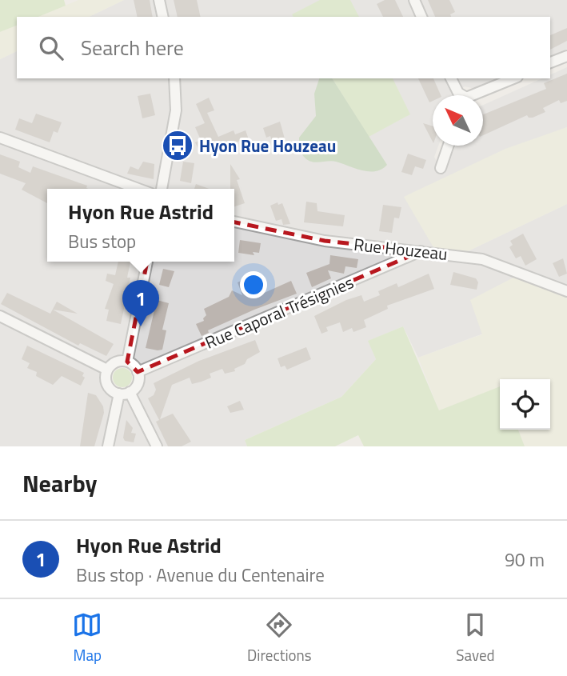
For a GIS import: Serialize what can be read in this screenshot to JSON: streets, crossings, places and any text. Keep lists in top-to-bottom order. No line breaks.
{"streets":{"street":["Rue Houzeau","Rue Caporal Trésignies"]},"crossings":[["Rue Houzeau","Rue Caporal Trésignies"]],"places":{"bus stop":["Hyon Rue Houzeau"]},"north":"top left","page":{"search":"Search here","popup":["Hyon Rue Astrid","Bus stop"],"pins":"1","heading":"Nearby","list":[{"mark":"1","name":"Hyon Rue Astrid","note":"Bus stop · Avenue du Centenaire","value":"90 m"}],"nav":["Map","Directions","Saved"]}}
